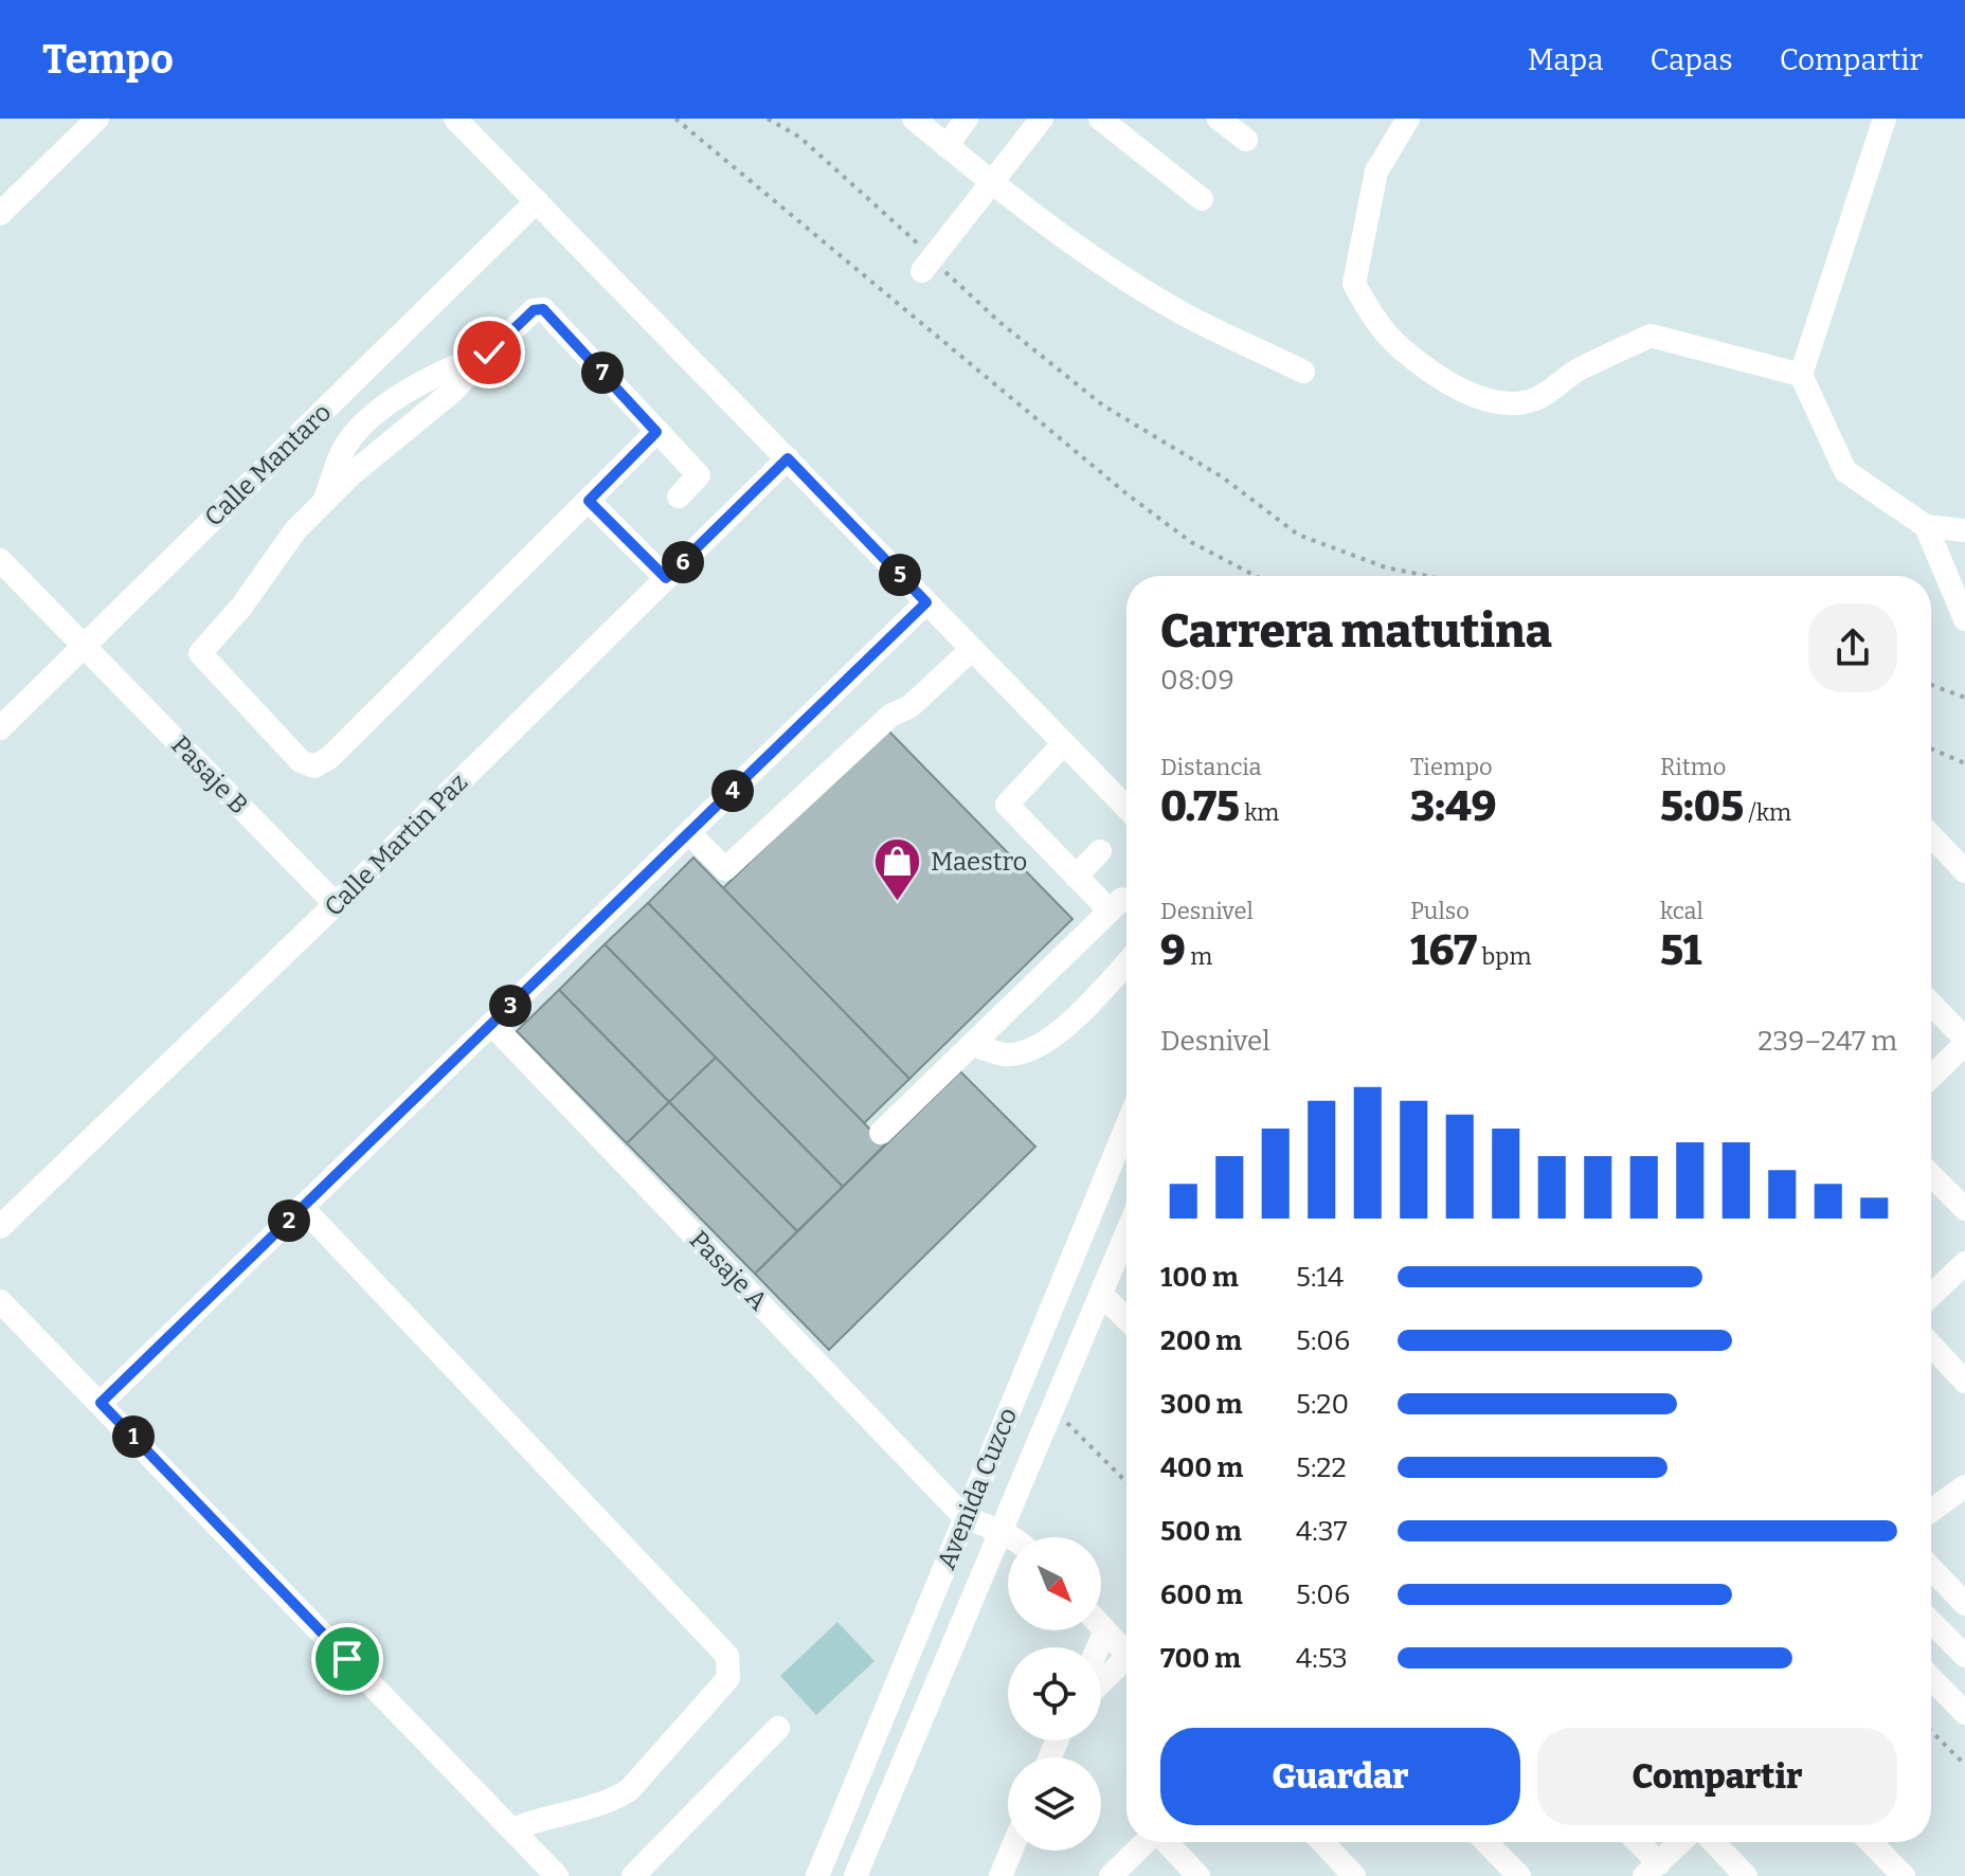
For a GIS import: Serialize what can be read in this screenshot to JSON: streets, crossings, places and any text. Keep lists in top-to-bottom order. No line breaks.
{"streets":{"street":["Calle Mantaro","Pasaje B","Calle Martin Paz","Pasaje A","Avenida Cuzco"]},"crossings":[["Calle Mantaro","Pasaje B"],["Pasaje B","Calle Martin Paz"],["Pasaje A","Avenida Cuzco"]],"places":{"shop":["Maestro"]},"north":"bottom right","page":{"header":"Tempo","nav":["Mapa","Capas","Compartir"],"pins":["7","6","5","4","3","2","1"],"heading":["Carrera matutina","08:09"],"stats":[["Distancia","0.75 km"],["Tiempo","3:49"],["Ritmo","5:05 /km"],["Desnivel","9 m"],["Pulso","167 bpm"],["kcal","51"]],"chart":["Desnivel","239–247 m"],"list":[{"name":"100 m","note":"5:14"},{"name":"200 m","note":"5:06"},{"name":"300 m","note":"5:20"},{"name":"400 m","note":"5:22"},{"name":"500 m","note":"4:37"},{"name":"600 m","note":"5:06"},{"name":"700 m","note":"4:53"}],"buttons":["Guardar","Compartir"]}}
